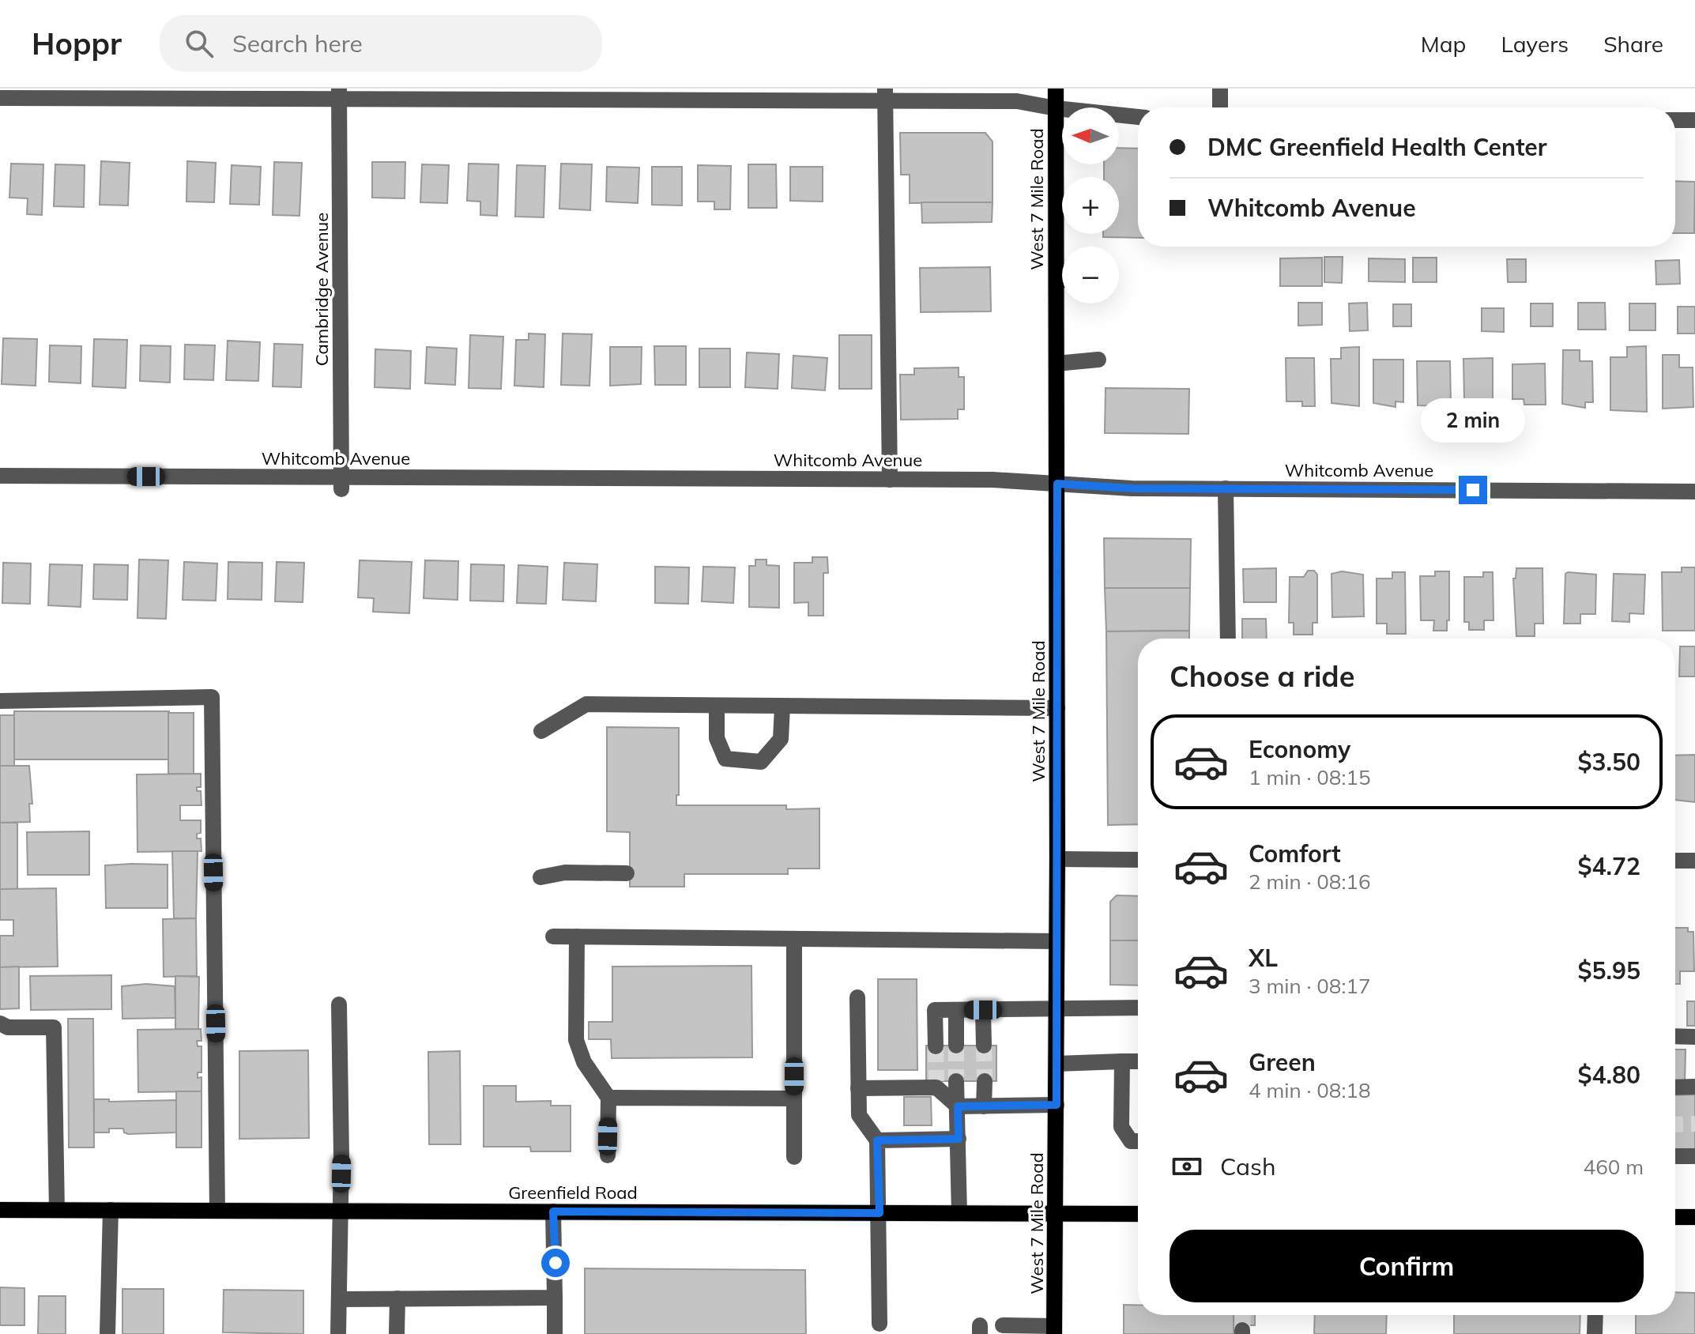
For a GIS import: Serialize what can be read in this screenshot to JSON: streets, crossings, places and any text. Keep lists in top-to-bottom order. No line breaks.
{"streets":{"main road":["West 7 Mile Road","Greenfield Road"],"street":["Cambridge Avenue","Whitcomb Avenue"]},"crossings":[["West 7 Mile Road","Whitcomb Avenue"],["West 7 Mile Road","Greenfield Road"],["Cambridge Avenue","Whitcomb Avenue"]],"north":"left","page":{"header":"Hoppr","search":"Search here","nav":["Map","Layers","Share"],"map_buttons":["+","−"],"banner":["DMC Greenfield Health Center","Whitcomb Avenue"],"bubble":"2 min","heading":"Choose a ride","list":[{"name":"Economy","note":"1 min · 08:15","value":"$3.50"},{"name":"Comfort","note":"2 min · 08:16","value":"$4.72"},{"name":"XL","note":"3 min · 08:17","value":"$5.95"},{"name":"Green","note":"4 min · 08:18","value":"$4.80"}],"pay":["Cash","460 m"],"buttons":"Confirm"}}
